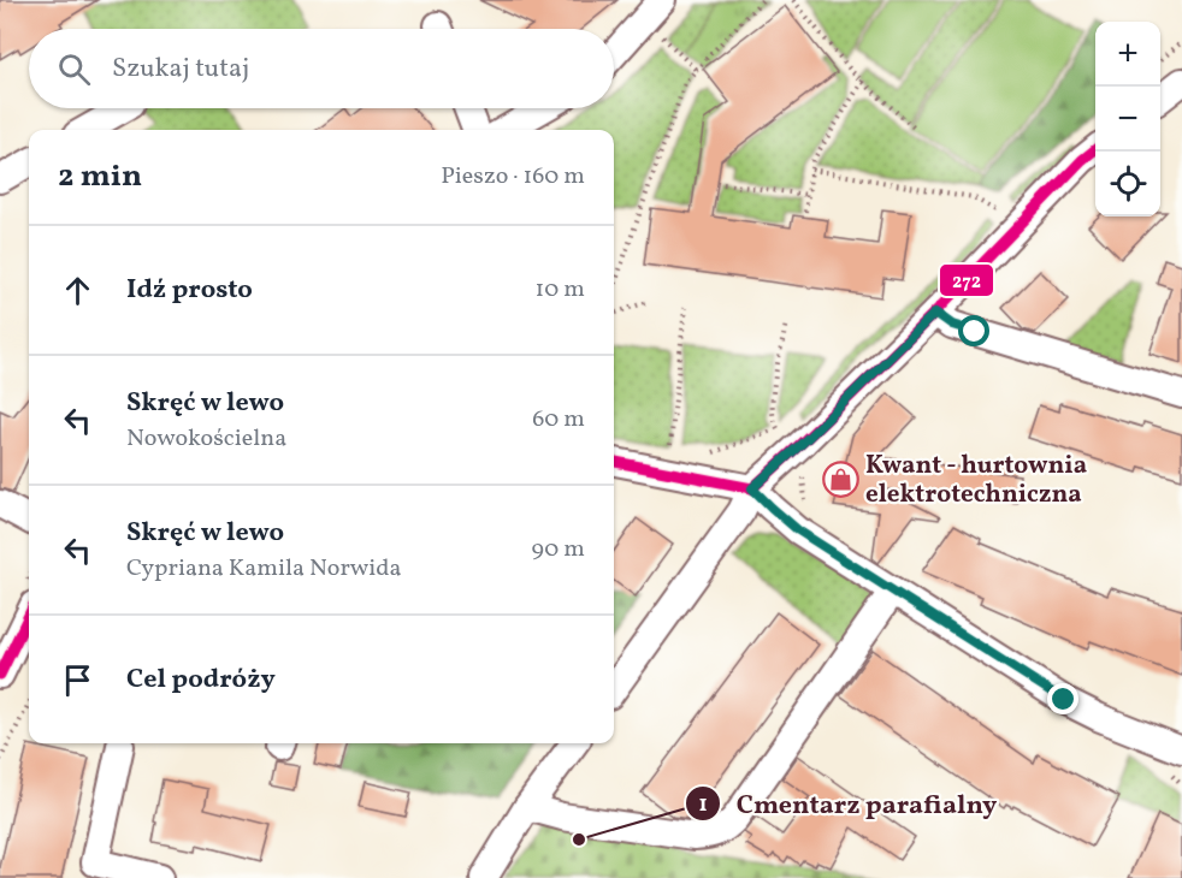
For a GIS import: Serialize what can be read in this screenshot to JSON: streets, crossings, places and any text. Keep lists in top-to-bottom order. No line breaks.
{"places":{"shop":["Kwant - hurtownia elektrotechniczna"],"other":["Cmentarz parafialny"]},"lines":["transit line 272"],"page":{"map_buttons":["+","−"],"search":"Szukaj tutaj","heading":["2 min","Pieszo · 160 m"],"list":[["Idź prosto","10 m"],["Skręć w lewo","Nowokościelna","60 m"],["Skręć w lewo","Cypriana Kamila Norwida","90 m"],"Cel podróży"]}}
